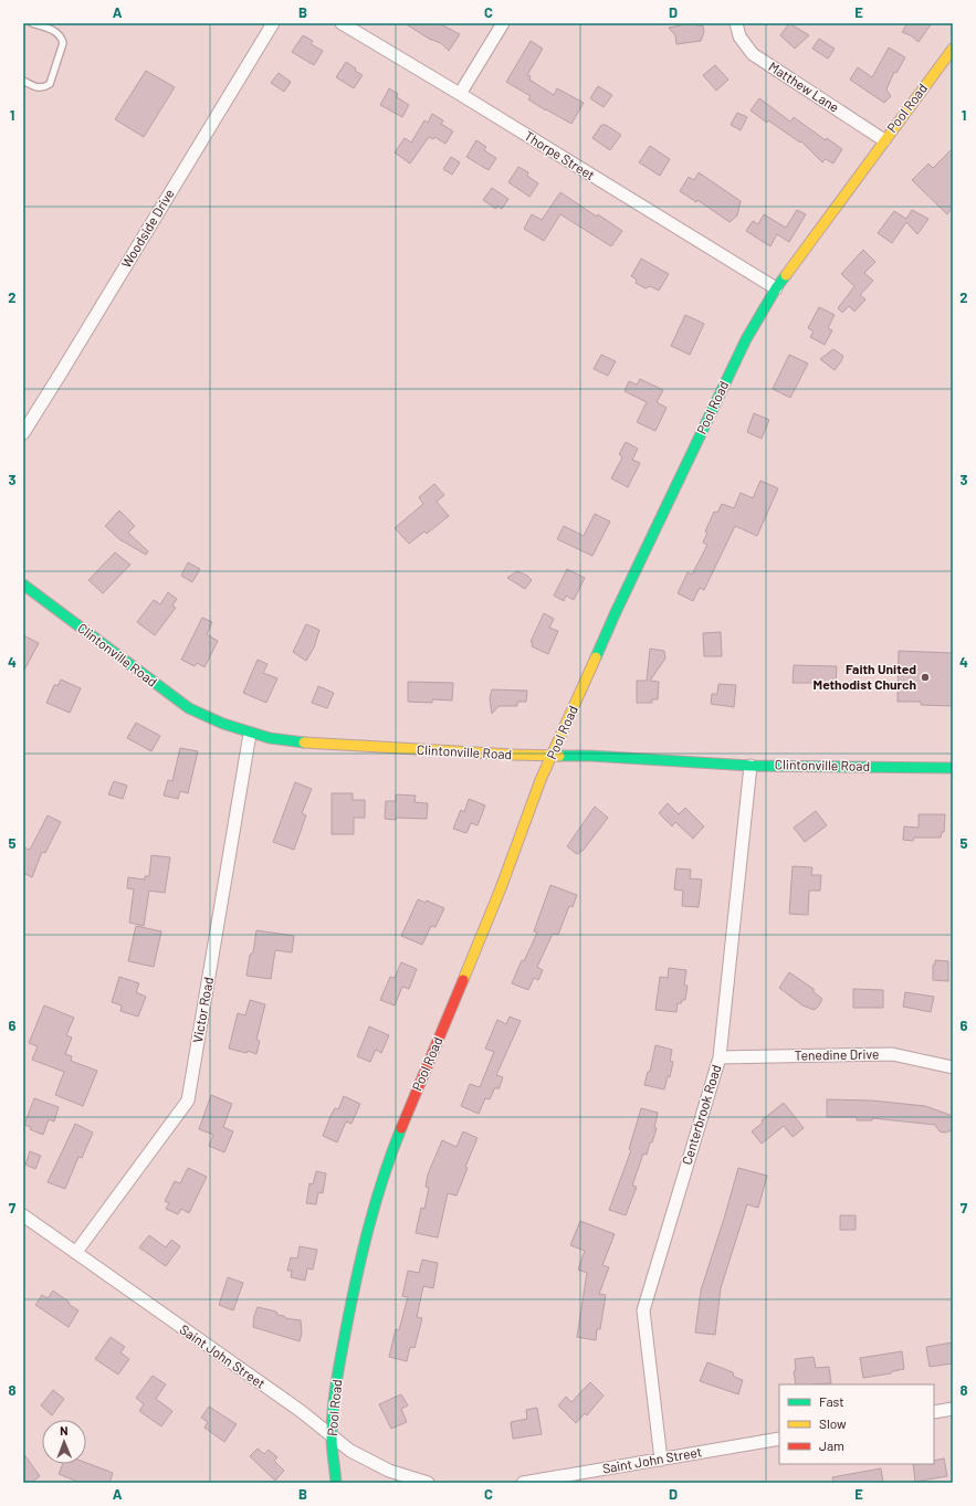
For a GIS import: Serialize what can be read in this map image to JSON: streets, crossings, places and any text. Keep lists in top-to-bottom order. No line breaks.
{"streets":{"street":["Matthew Lane","Pool Road","Thorpe Street","Woodside Drive","Clintonville Road","Victor Road","Tenedine Drive","Centerbrook Road","Saint John Street"]},"crossings":[["Matthew Lane","Pool Road"],["Pool Road","Thorpe Street"],["Pool Road","Clintonville Road"],["Pool Road","Saint John Street"],["Clintonville Road","Victor Road"],["Clintonville Road","Centerbrook Road"],["Victor Road","Saint John Street"],["Tenedine Drive","Centerbrook Road"],["Centerbrook Road","Saint John Street"]],"places":["Faith United Methodist Church"],"legend":["Fast","Slow","Jam"],"north":"top","grid":{"columns":["A","B","C","D","E"],"rows":["1","2","3","4","5","6","7","8"]}}
